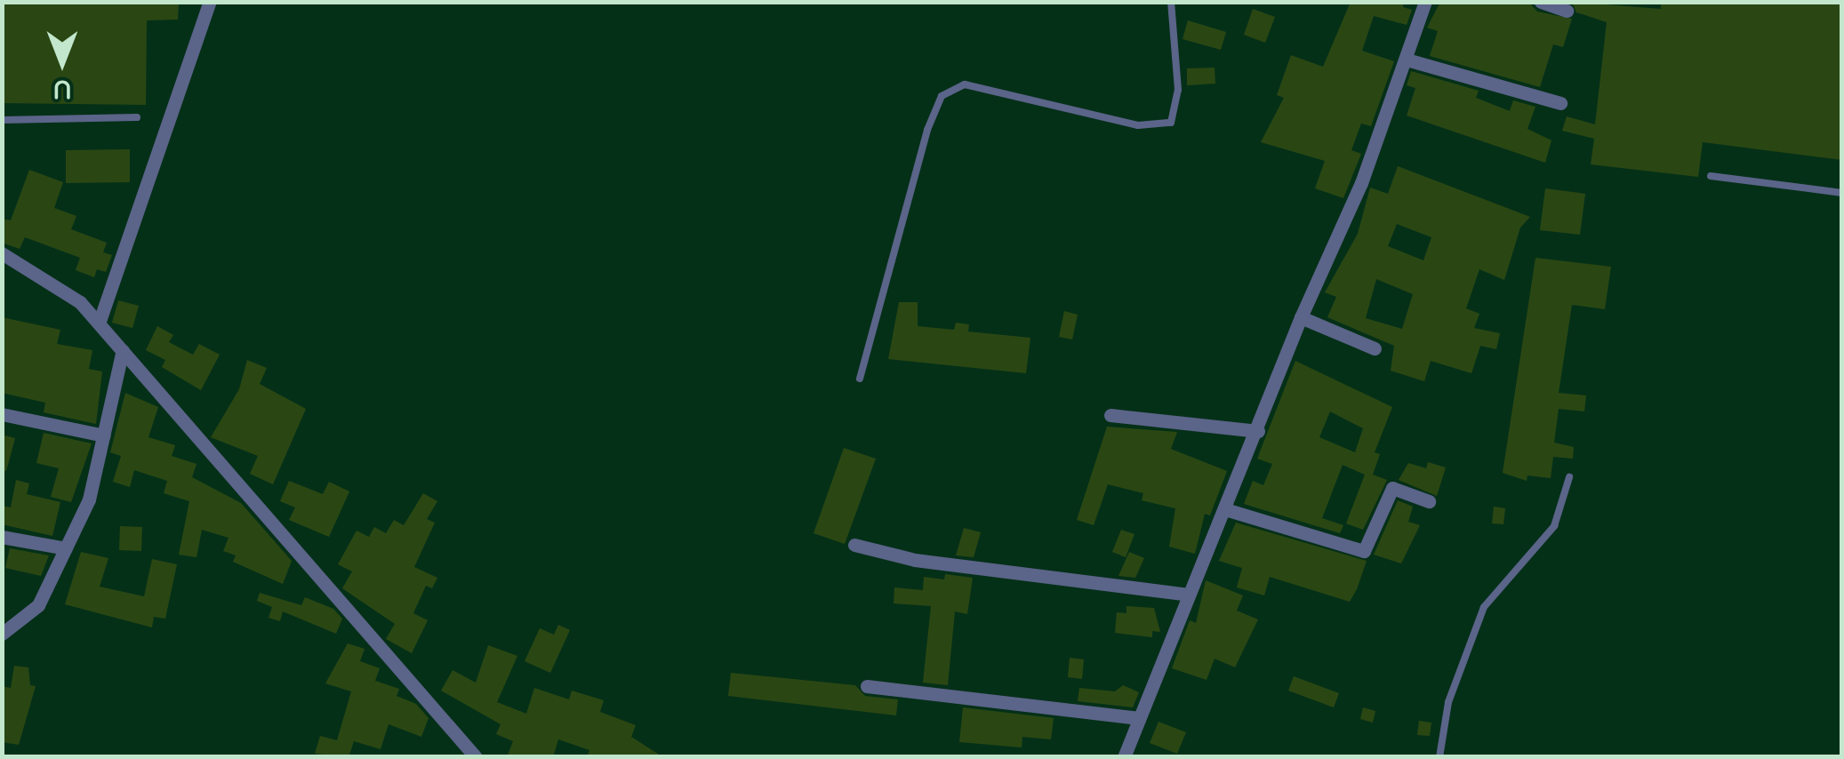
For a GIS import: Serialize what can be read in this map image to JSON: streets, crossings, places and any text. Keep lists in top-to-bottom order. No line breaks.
{"north":"bottom"}
